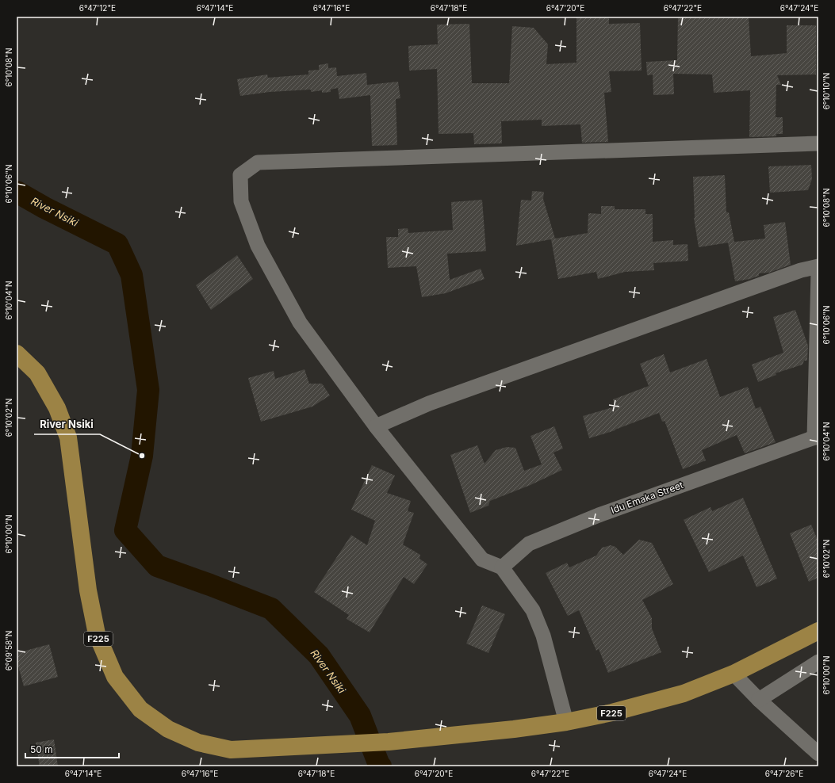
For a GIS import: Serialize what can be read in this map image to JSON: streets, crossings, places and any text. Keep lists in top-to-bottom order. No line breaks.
{"streets":{"main road":["F225"],"street":["Idu Emaka Street"]},"water":["River Nsiki"],"places":["River Nsiki"],"scale_bar":"50 m","coordinates":["6°47'12\"E","6°47'14\"E","6°47'16\"E","6°47'18\"E","6°47'20\"E","6°47'22\"E","6°47'24\"E","6°10'08\"N","6°10'10\"N","6°10'06\"N","6°10'04\"N","6°10'02\"N","6°10'00\"N","6°09'58\"N","6°47'26\"E"]}
